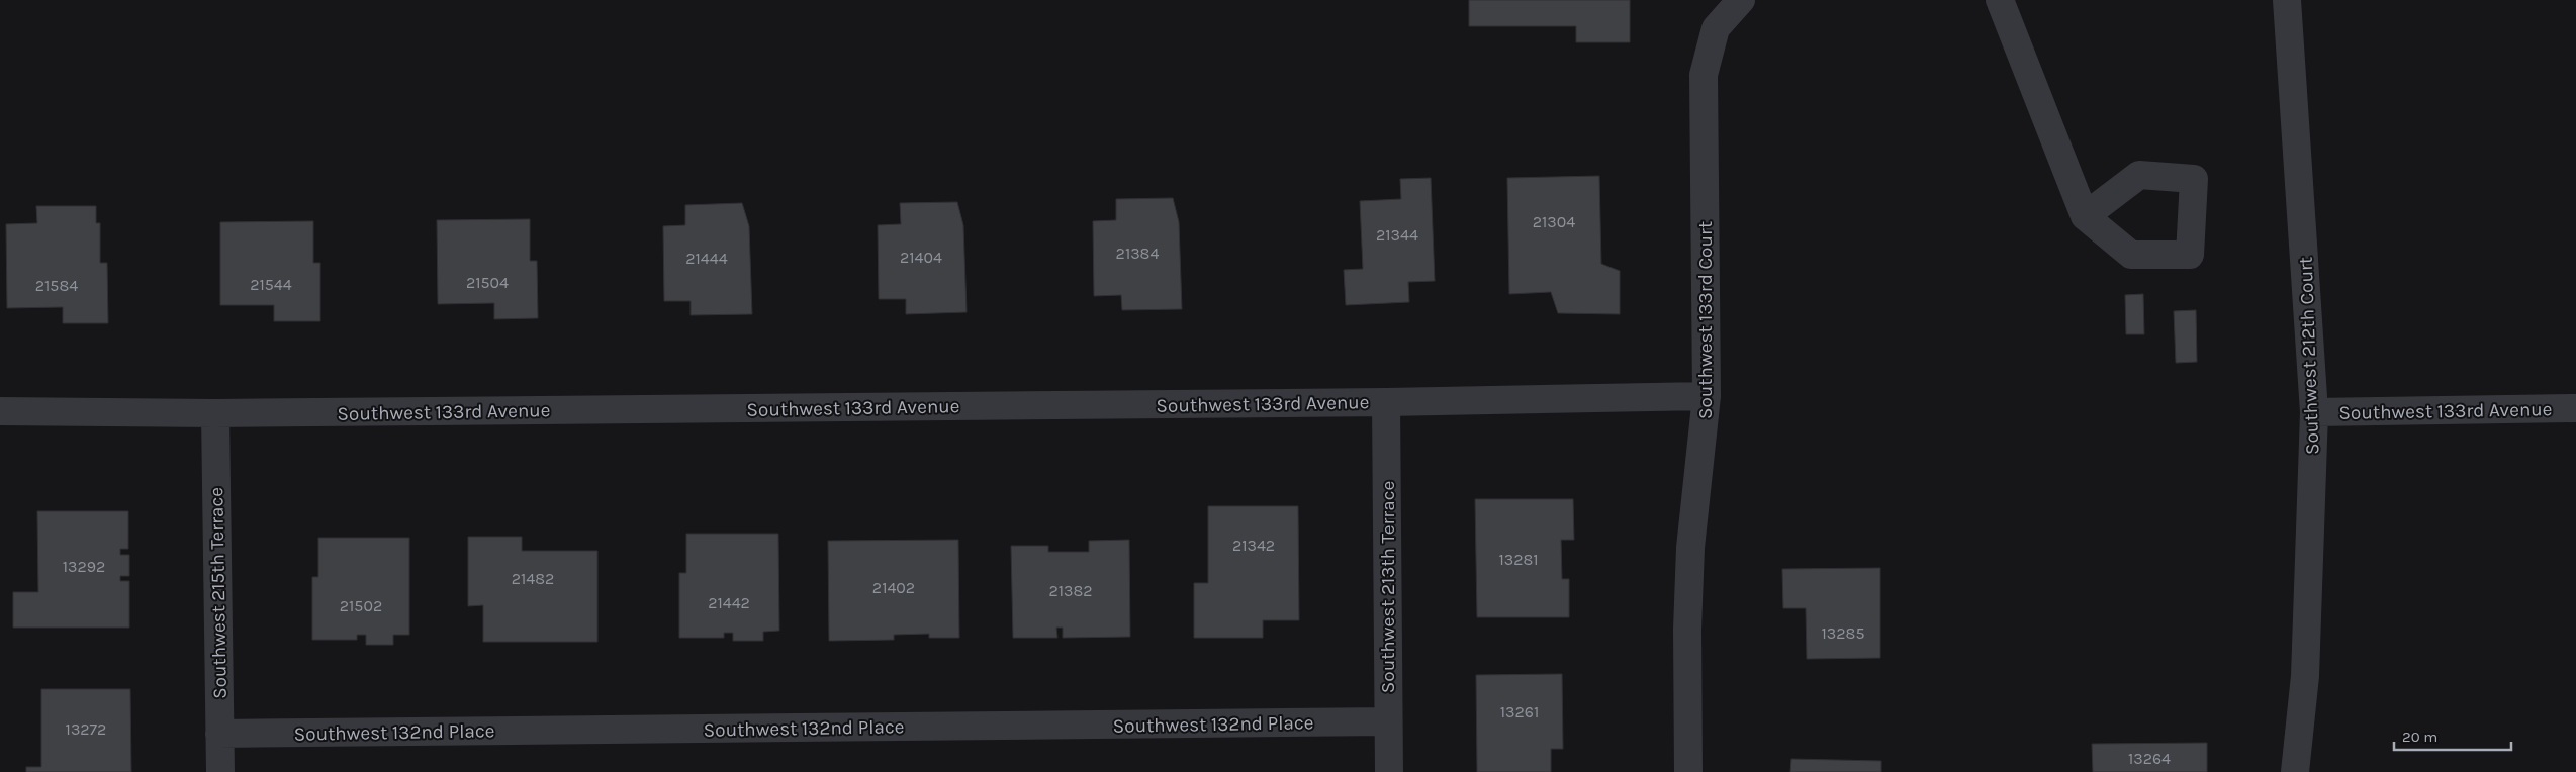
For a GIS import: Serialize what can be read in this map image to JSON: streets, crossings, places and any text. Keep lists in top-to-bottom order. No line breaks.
{"streets":{"street":["Southwest 133rd Court","Southwest 212th Court","Southwest 133rd Avenue","Southwest 213th Terrace","Southwest 215th Terrace","Southwest 132nd Place"]},"crossings":[["Southwest 133rd Court","Southwest 133rd Avenue"],["Southwest 212th Court","Southwest 133rd Avenue"],["Southwest 133rd Avenue","Southwest 213th Terrace"],["Southwest 133rd Avenue","Southwest 215th Terrace"],["Southwest 213th Terrace","Southwest 132nd Place"],["Southwest 215th Terrace","Southwest 132nd Place"]],"house_numbers":["21304","21344","21384","21404","21444","21504","21544","21584","21342","13281","13292","21482","21402","21382","21442","21502","13285","13261","13272","13264"],"scale_bar":"20 m"}
